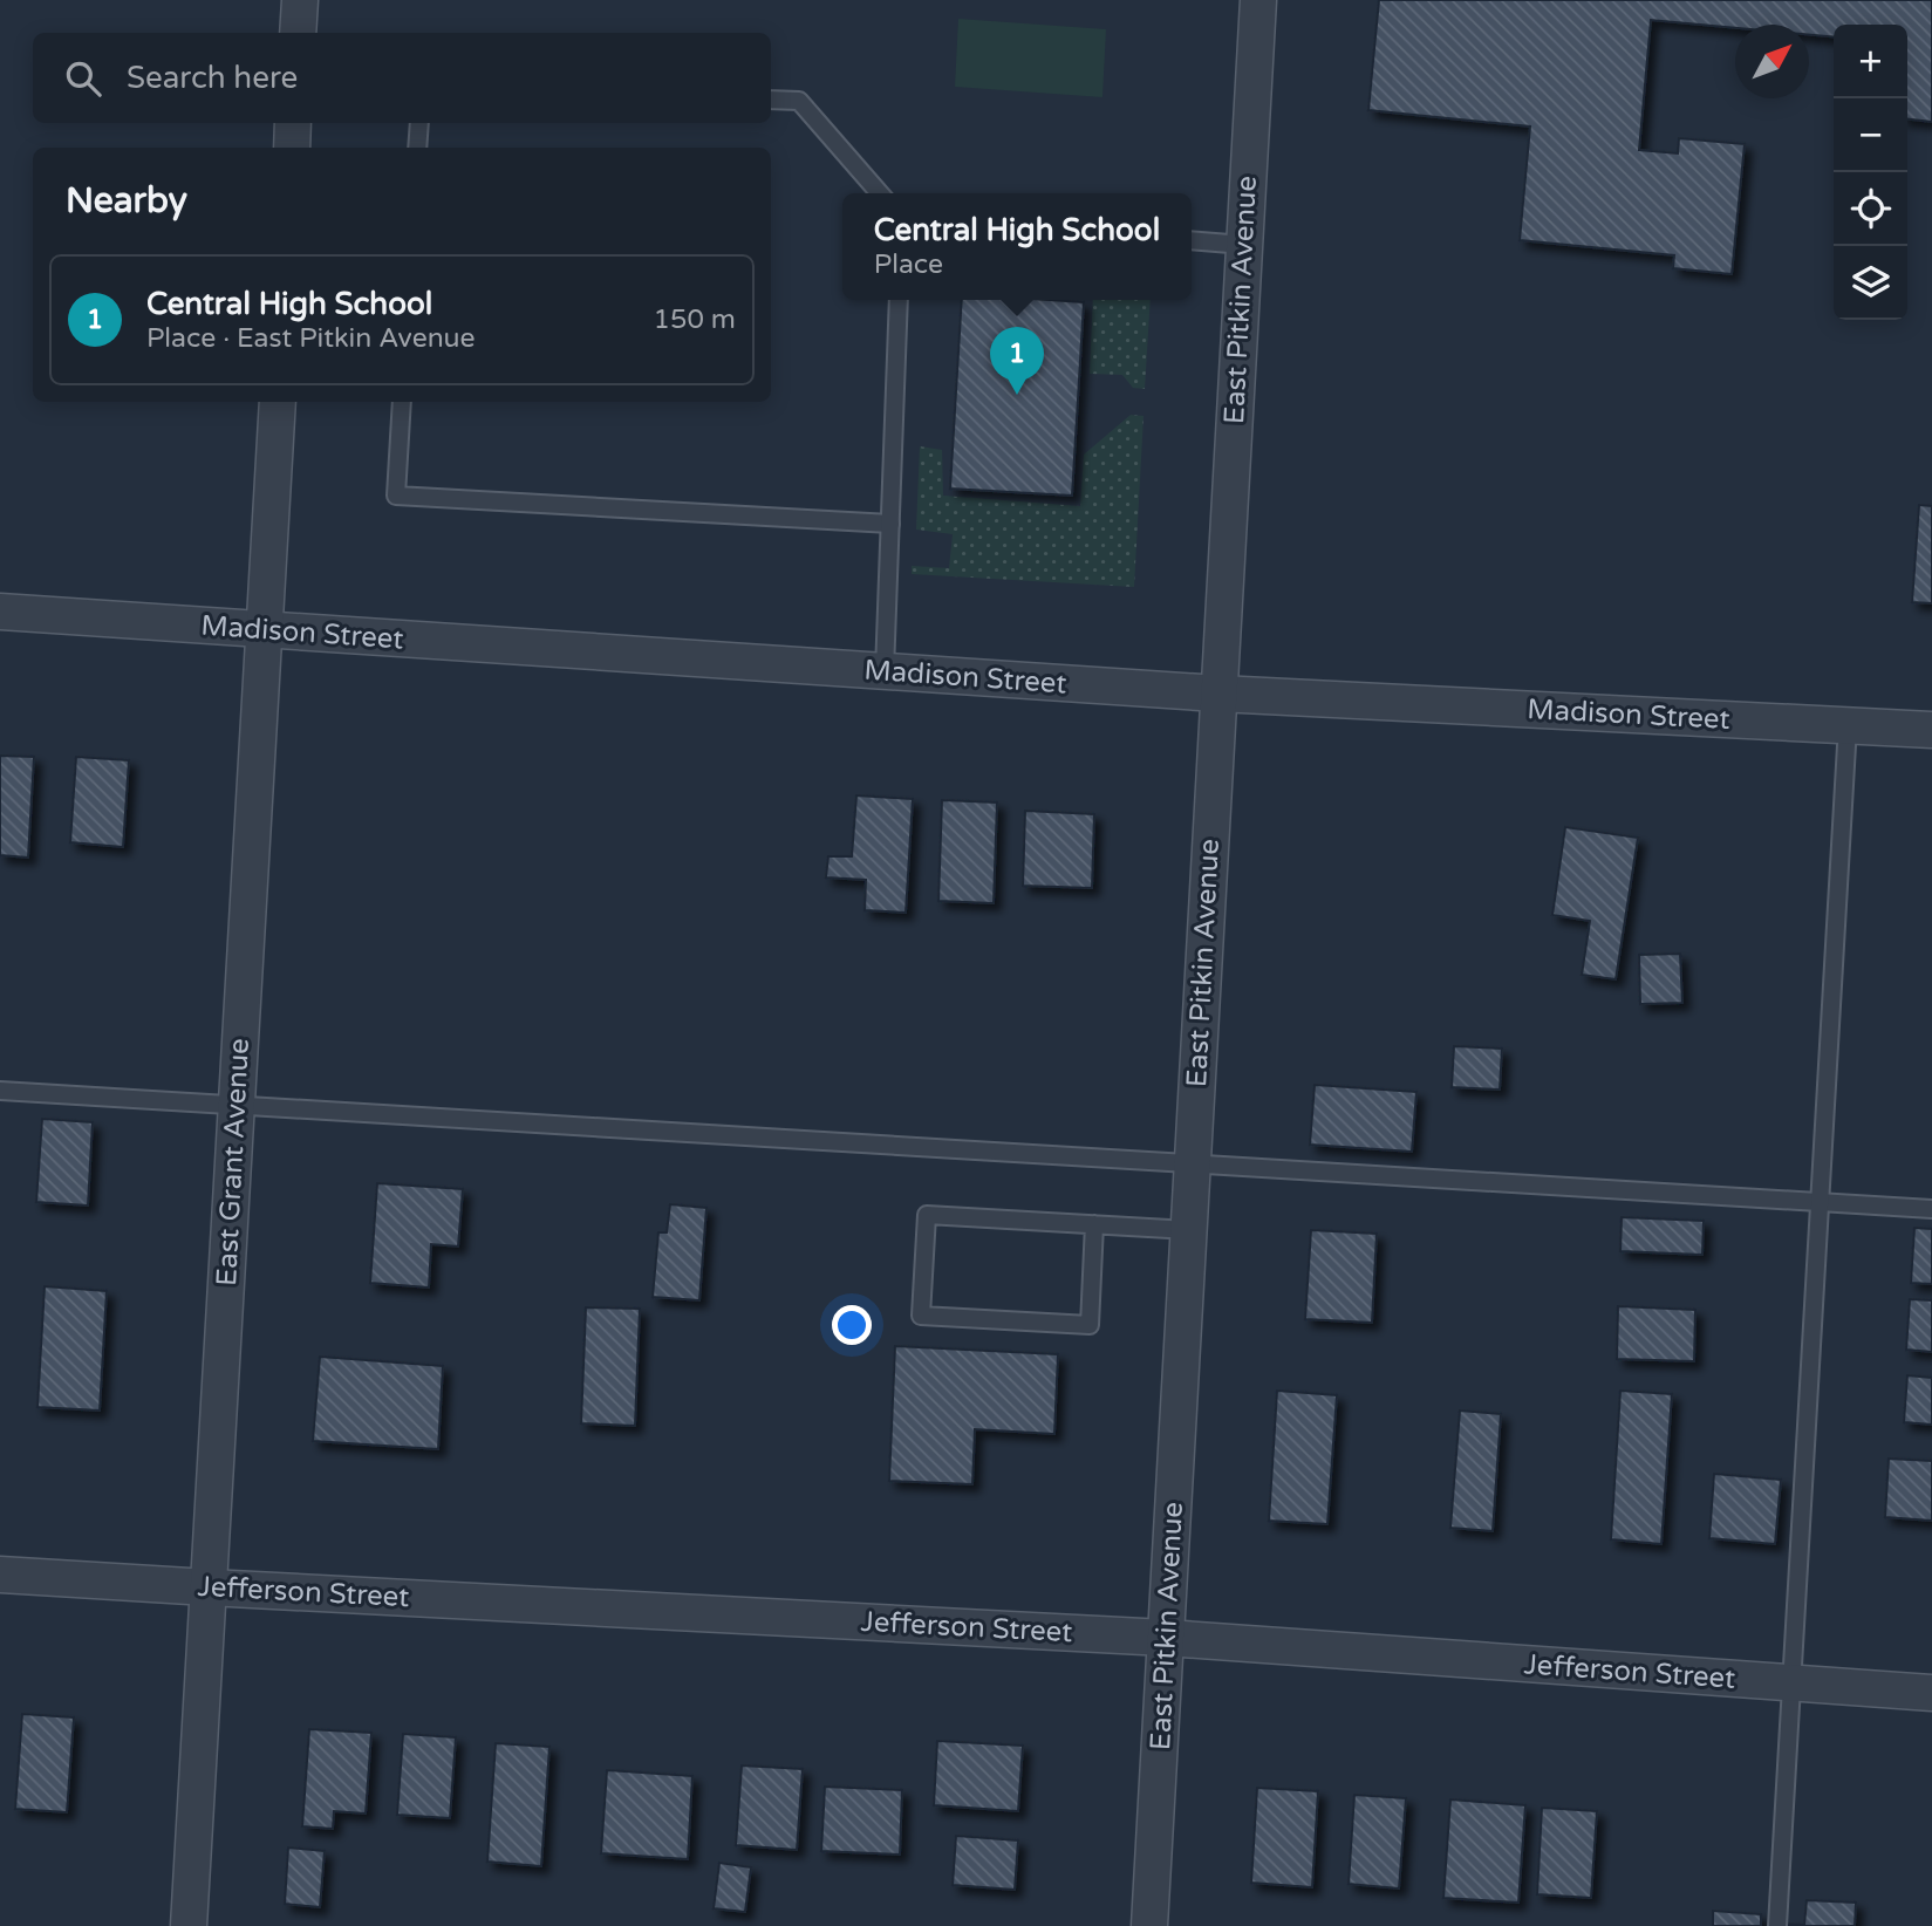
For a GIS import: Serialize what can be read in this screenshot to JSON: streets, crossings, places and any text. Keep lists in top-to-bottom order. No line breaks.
{"streets":{"street":["East Pitkin Avenue","Madison Street","East Grant Avenue","Jefferson Street"]},"crossings":[["East Pitkin Avenue","Madison Street"],["East Pitkin Avenue","Jefferson Street"],["Madison Street","East Grant Avenue"],["East Grant Avenue","Jefferson Street"]],"north":"top right","page":{"map_buttons":["+","−"],"search":"Search here","heading":"Nearby","popup":["Central High School","Place"],"list":[{"mark":"1","name":"Central High School","note":"Place · East Pitkin Avenue","value":"150 m"}],"pins":"1"}}
